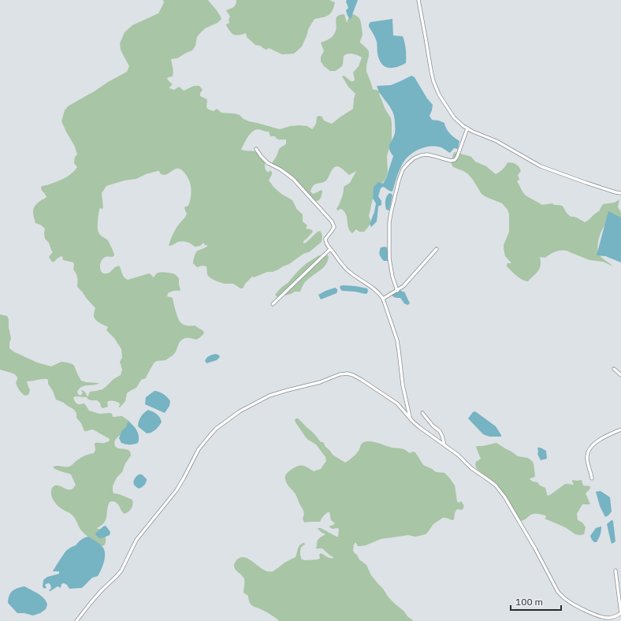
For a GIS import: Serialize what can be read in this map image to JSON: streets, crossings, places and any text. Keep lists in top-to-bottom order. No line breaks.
{"scale_bar":"100 m"}
